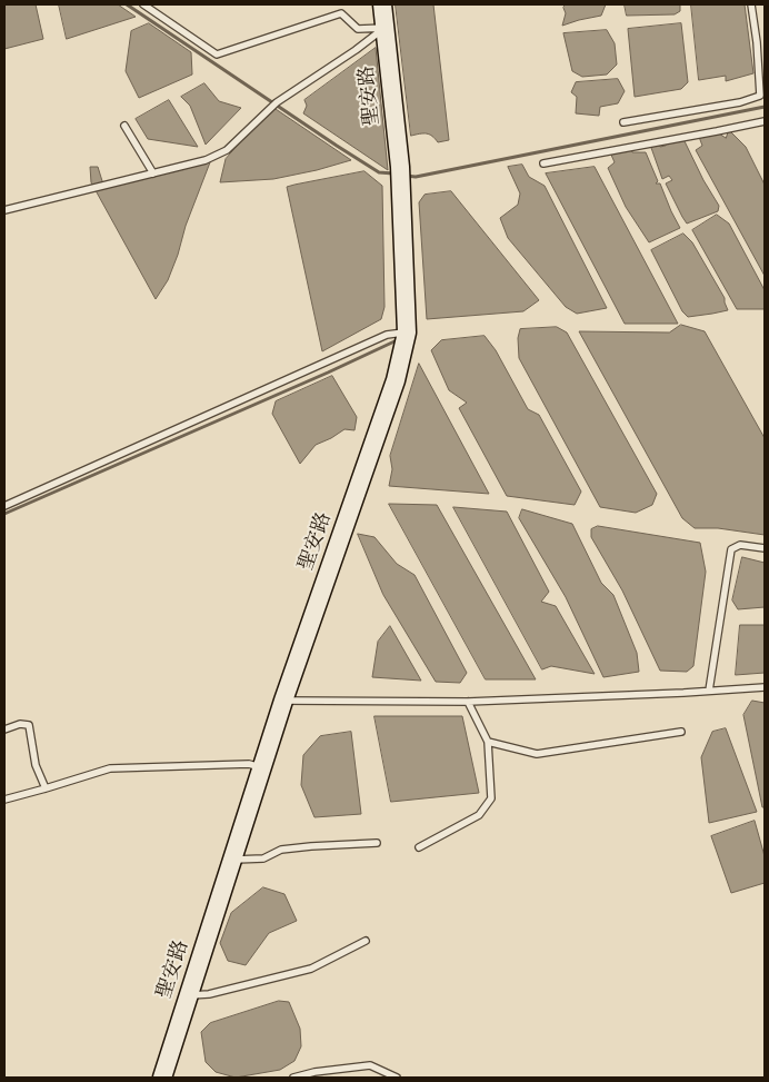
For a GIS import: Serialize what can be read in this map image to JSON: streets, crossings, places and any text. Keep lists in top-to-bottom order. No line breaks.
{"streets":{"street":["聖安路"]}}
